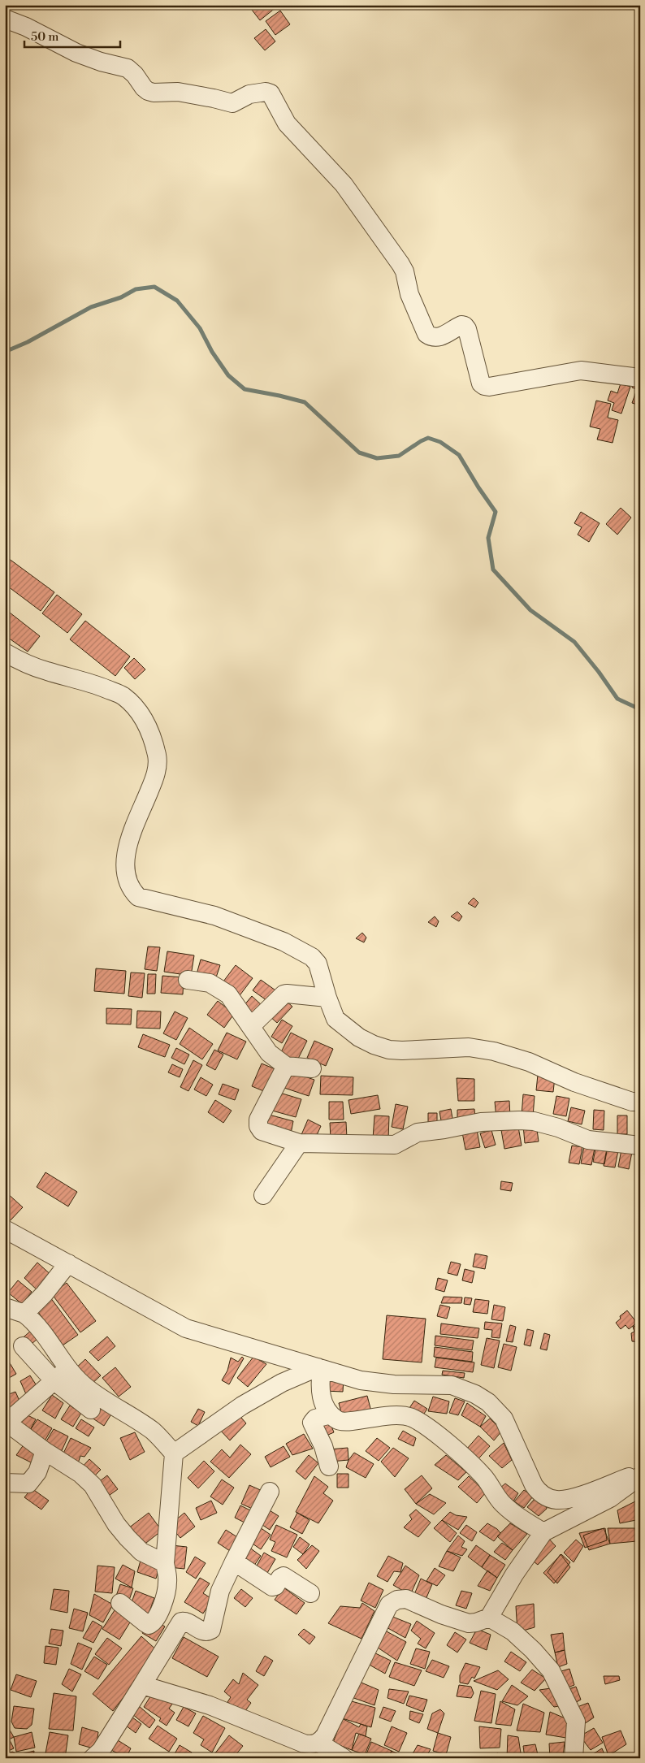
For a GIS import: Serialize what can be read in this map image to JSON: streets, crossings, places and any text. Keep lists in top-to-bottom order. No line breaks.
{"scale_bar":"50 m"}
